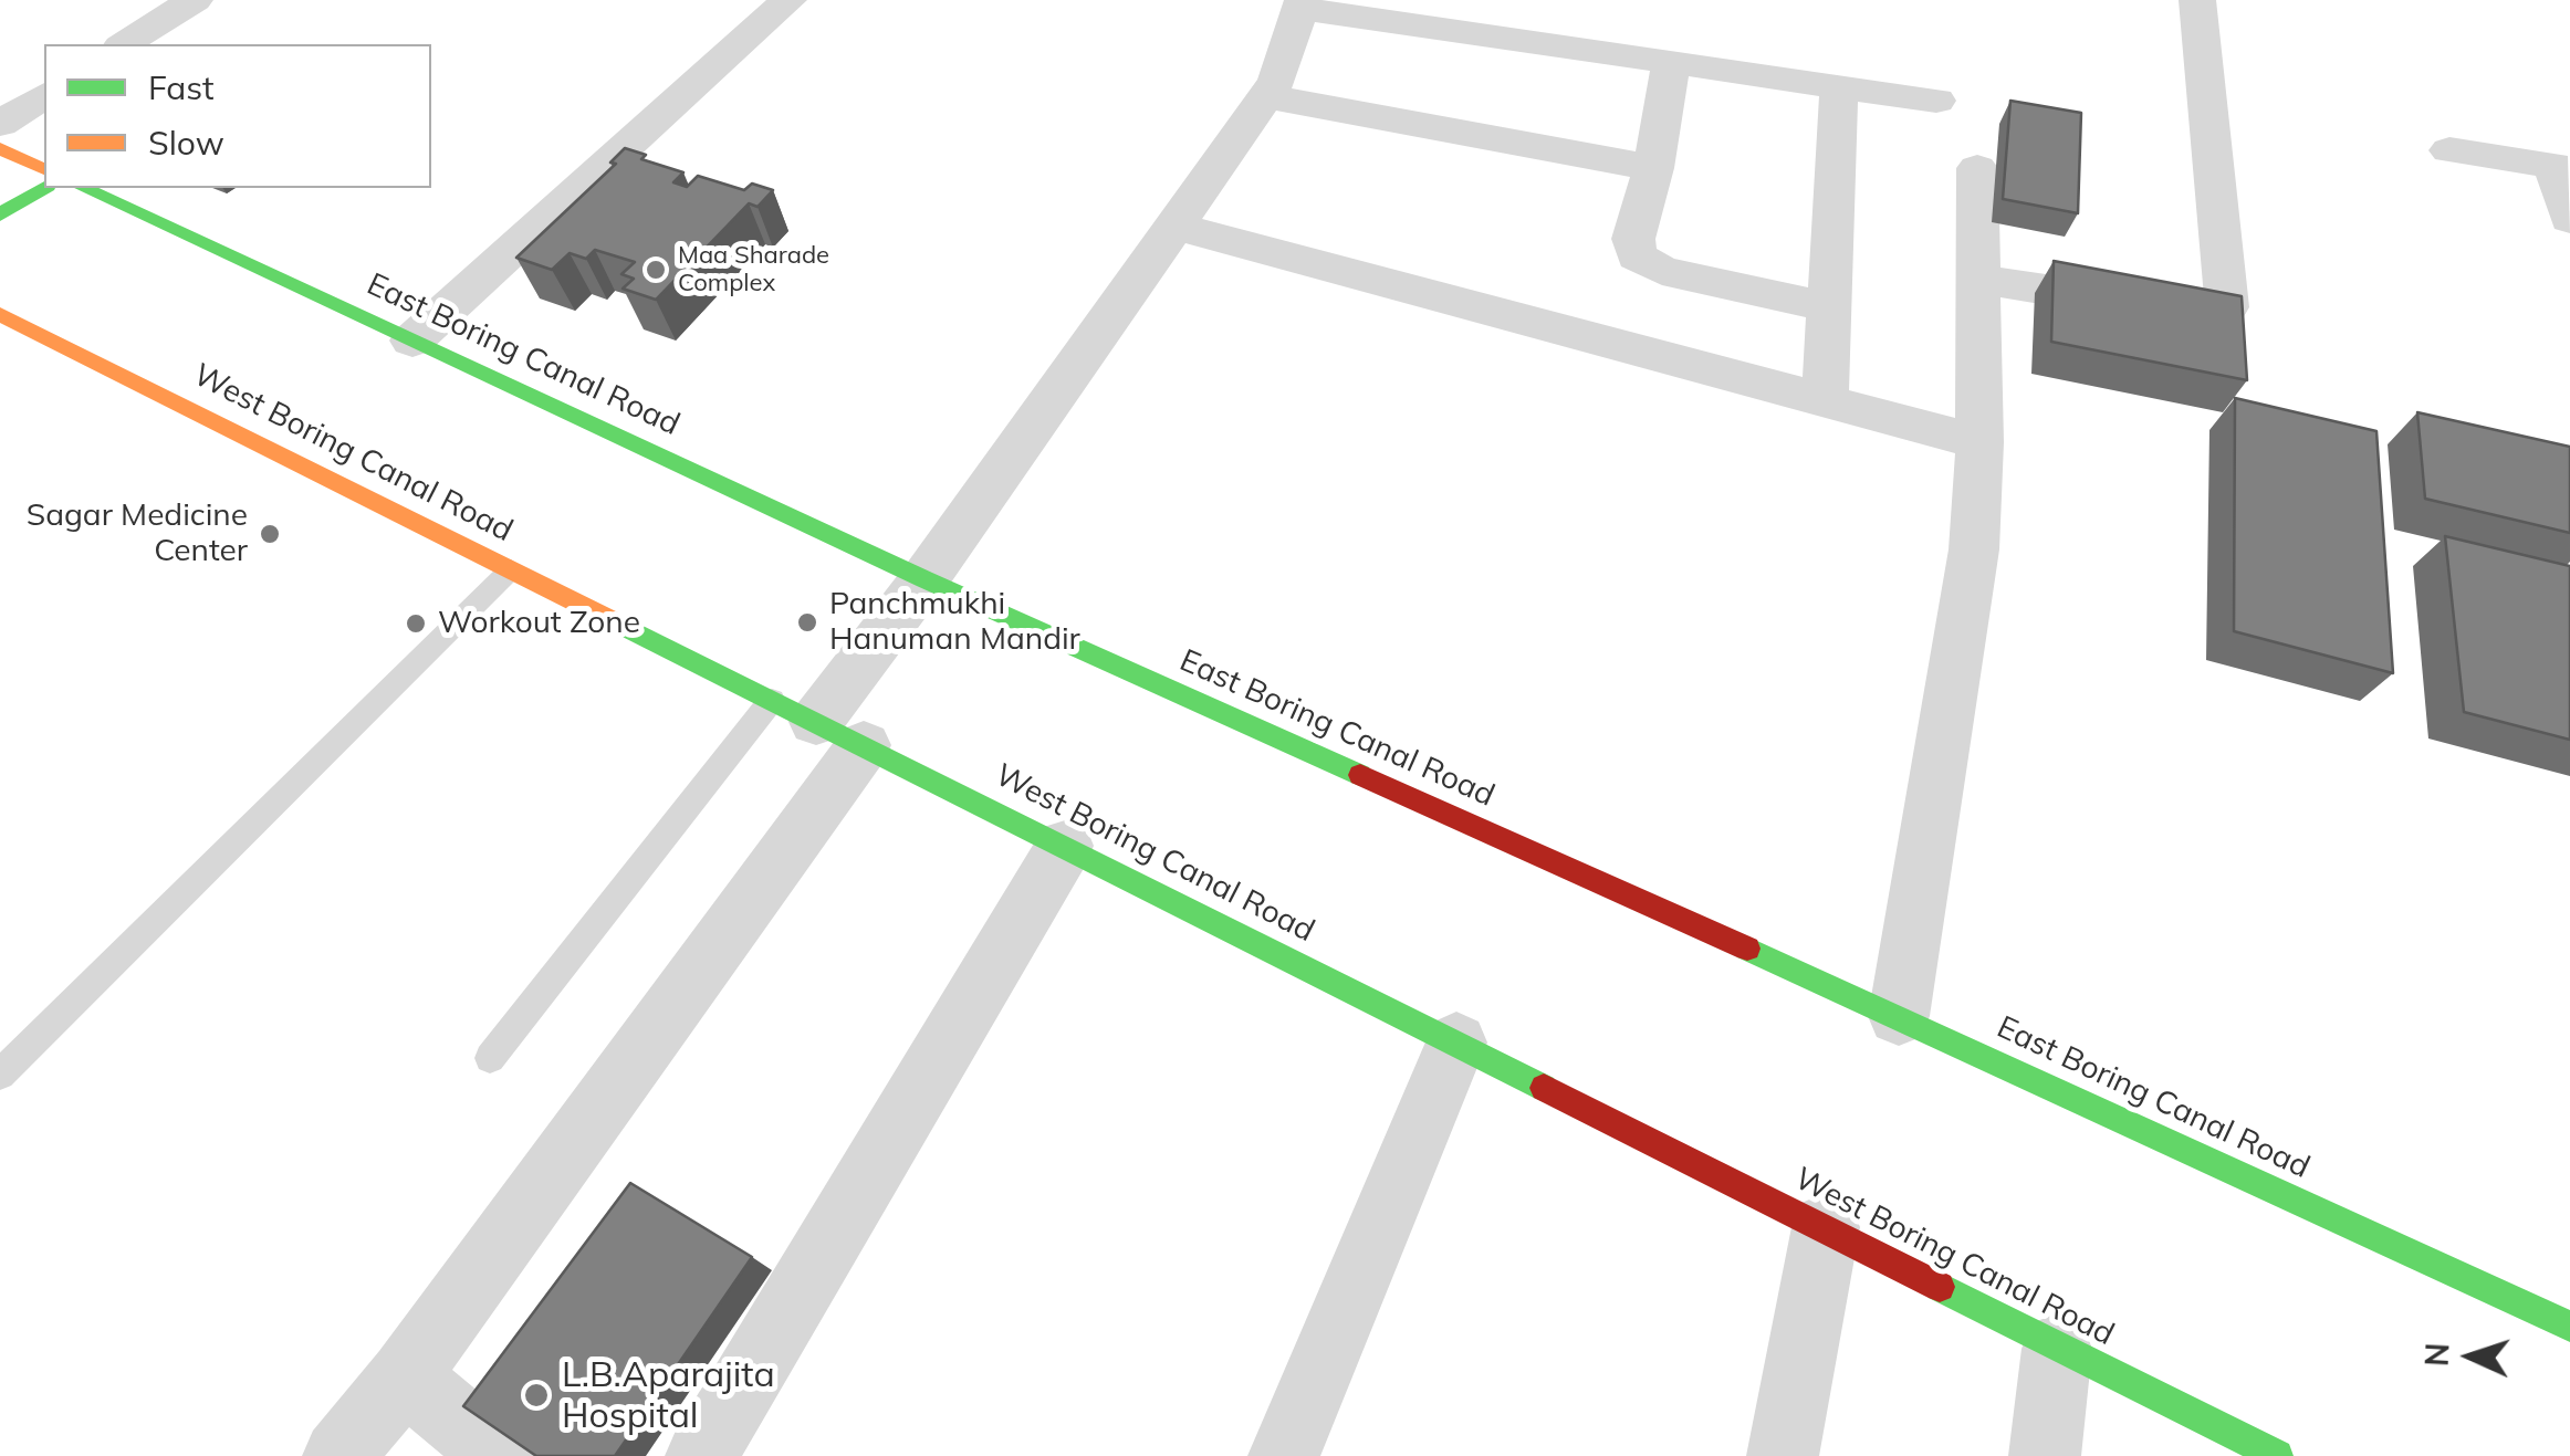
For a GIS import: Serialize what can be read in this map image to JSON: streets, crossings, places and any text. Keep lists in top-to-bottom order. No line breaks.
{"streets":{"main road":["East Boring Canal Road","West Boring Canal Road"]},"places":["Maa Sharade Complex","Sagar Medicine Center","Panchmukhi Hanuman Mandir","Workout Zone","L.B.Aparajita Hospital"],"legend":["Fast","Slow"],"north":"left"}
